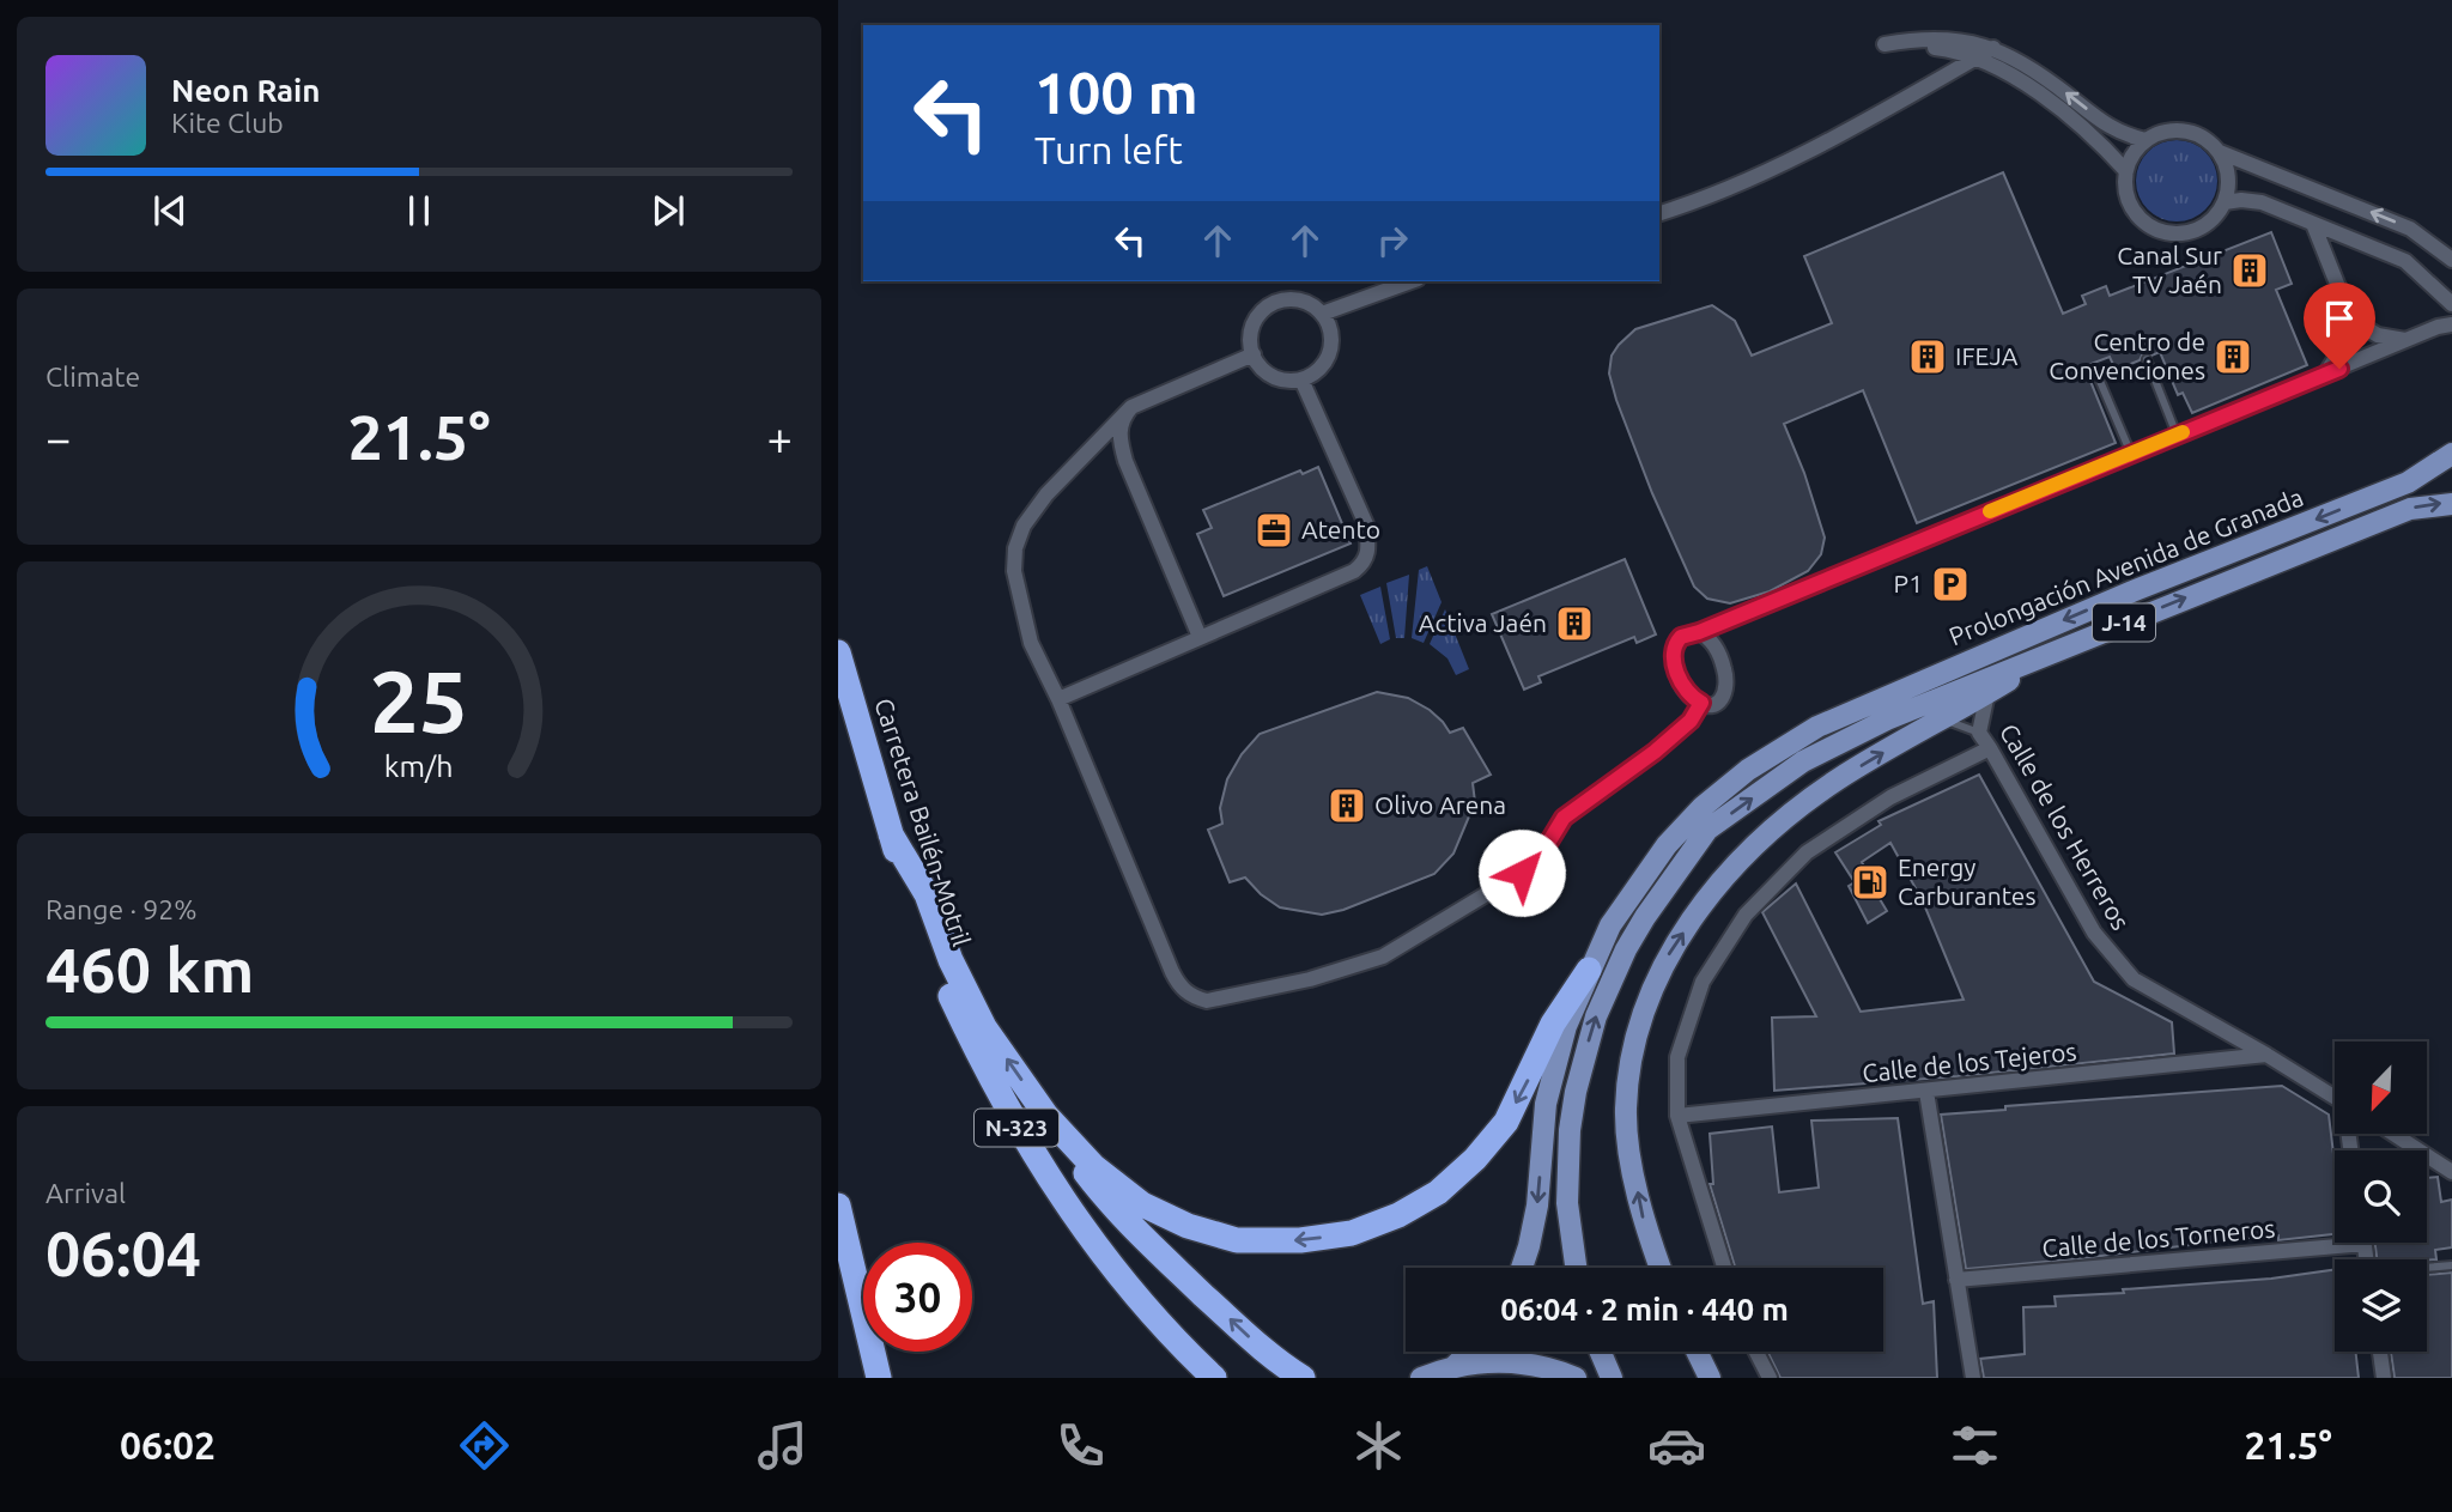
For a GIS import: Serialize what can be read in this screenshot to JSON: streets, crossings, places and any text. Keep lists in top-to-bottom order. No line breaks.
{"streets":{"highway":["Carretera Bailén-Motril","N-323"],"main road":["Prolongación Avenida de Granada","J-14"],"street":["Calle de los Herreros","Calle de los Tejeros","Calle de los Torneros"]},"crossings":[["Prolongación Avenida de Granada","J-14"],["Calle de los Herreros","Calle de los Tejeros"]],"places":{"building":["Canal Sur TV Jaén","IFEJA","Centro de Convenciones","Activa Jaén","Olivo Arena"],"office":["Atento"],"parking":["P1"],"fuel station":["Energy Carburantes"]},"north":"bottom left","page":{"turn":["100 m","Turn left"],"song":["Neon Rain","Kite Club"],"tile":["Climate",["Range · 92%","460 km"],["Arrival","06:04"]],"heat":["−","21.5°","+"],"limit":"30","trip":"06:04 · 2 min · 440 m","tabs":["06:02","21.5°"],"gauge":["25","km/h"]}}
